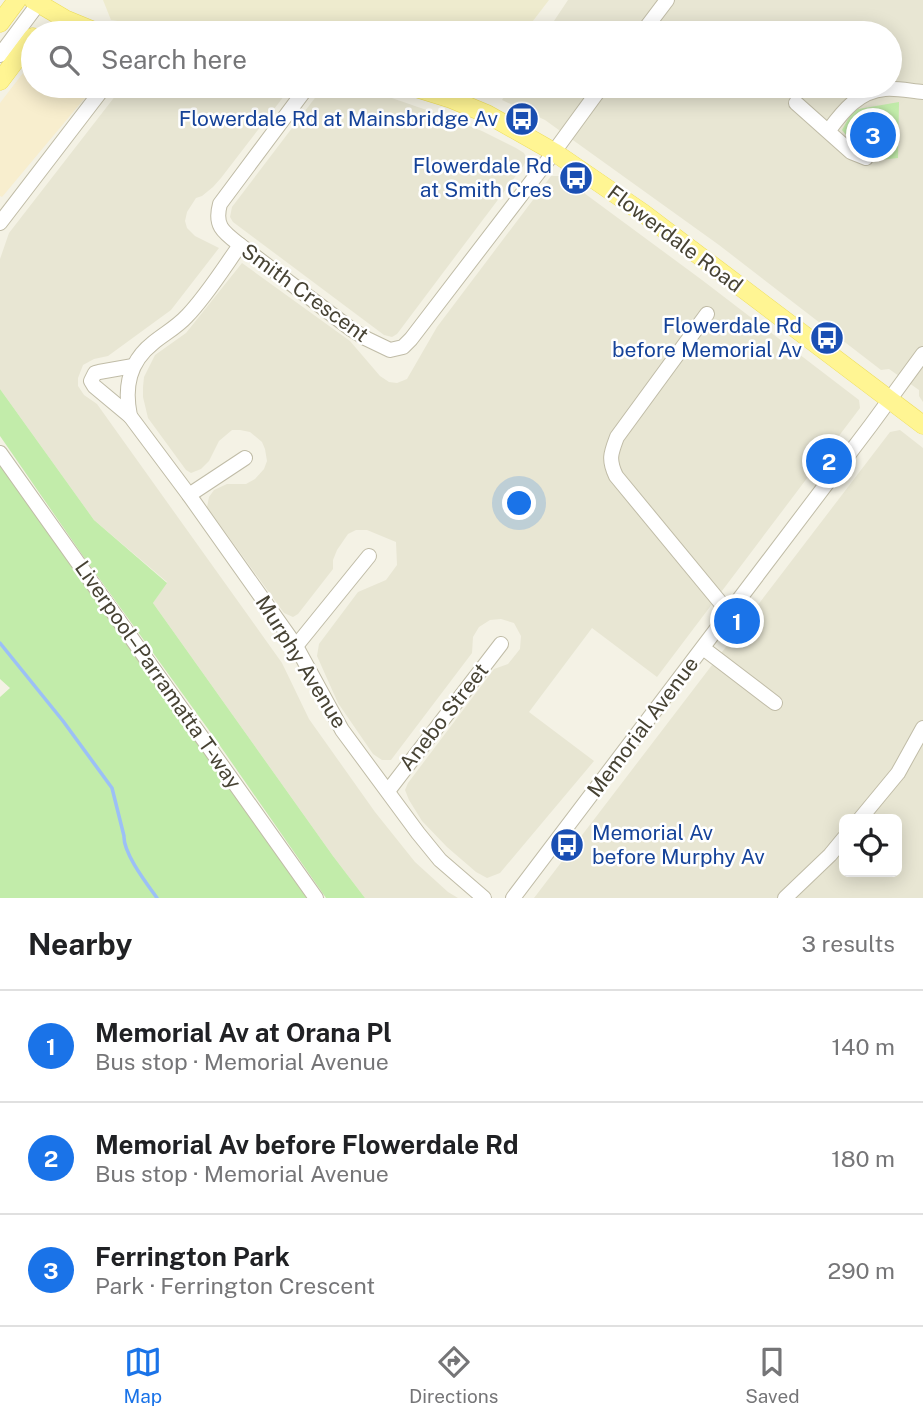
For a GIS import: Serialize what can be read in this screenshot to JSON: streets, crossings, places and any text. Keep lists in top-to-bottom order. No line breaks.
{"streets":{"main road":["Flowerdale Road"],"street":["Smith Crescent","Murphy Avenue","Liverpool–Parramatta T-way","Anebo Street","Memorial Avenue"]},"crossings":[["Flowerdale Road","Smith Crescent"],["Flowerdale Road","Memorial Avenue"],["Murphy Avenue","Anebo Street"]],"places":{"bus stop":["Flowerdale Rd at Mainsbridge Av","Flowerdale Rd at Smith Cres","Flowerdale Rd before Memorial Av","Memorial Av before Murphy Av"]},"page":{"search":"Search here","pins":["3","2","1"],"heading":["Nearby","3 results"],"list":[{"mark":"1","name":"Memorial Av at Orana Pl","note":"Bus stop · Memorial Avenue","value":"140 m"},{"mark":"2","name":"Memorial Av before Flowerdale Rd","note":"Bus stop · Memorial Avenue","value":"180 m"},{"mark":"3","name":"Ferrington Park","note":"Park · Ferrington Crescent","value":"290 m"}],"nav":["Map","Directions","Saved"]}}
